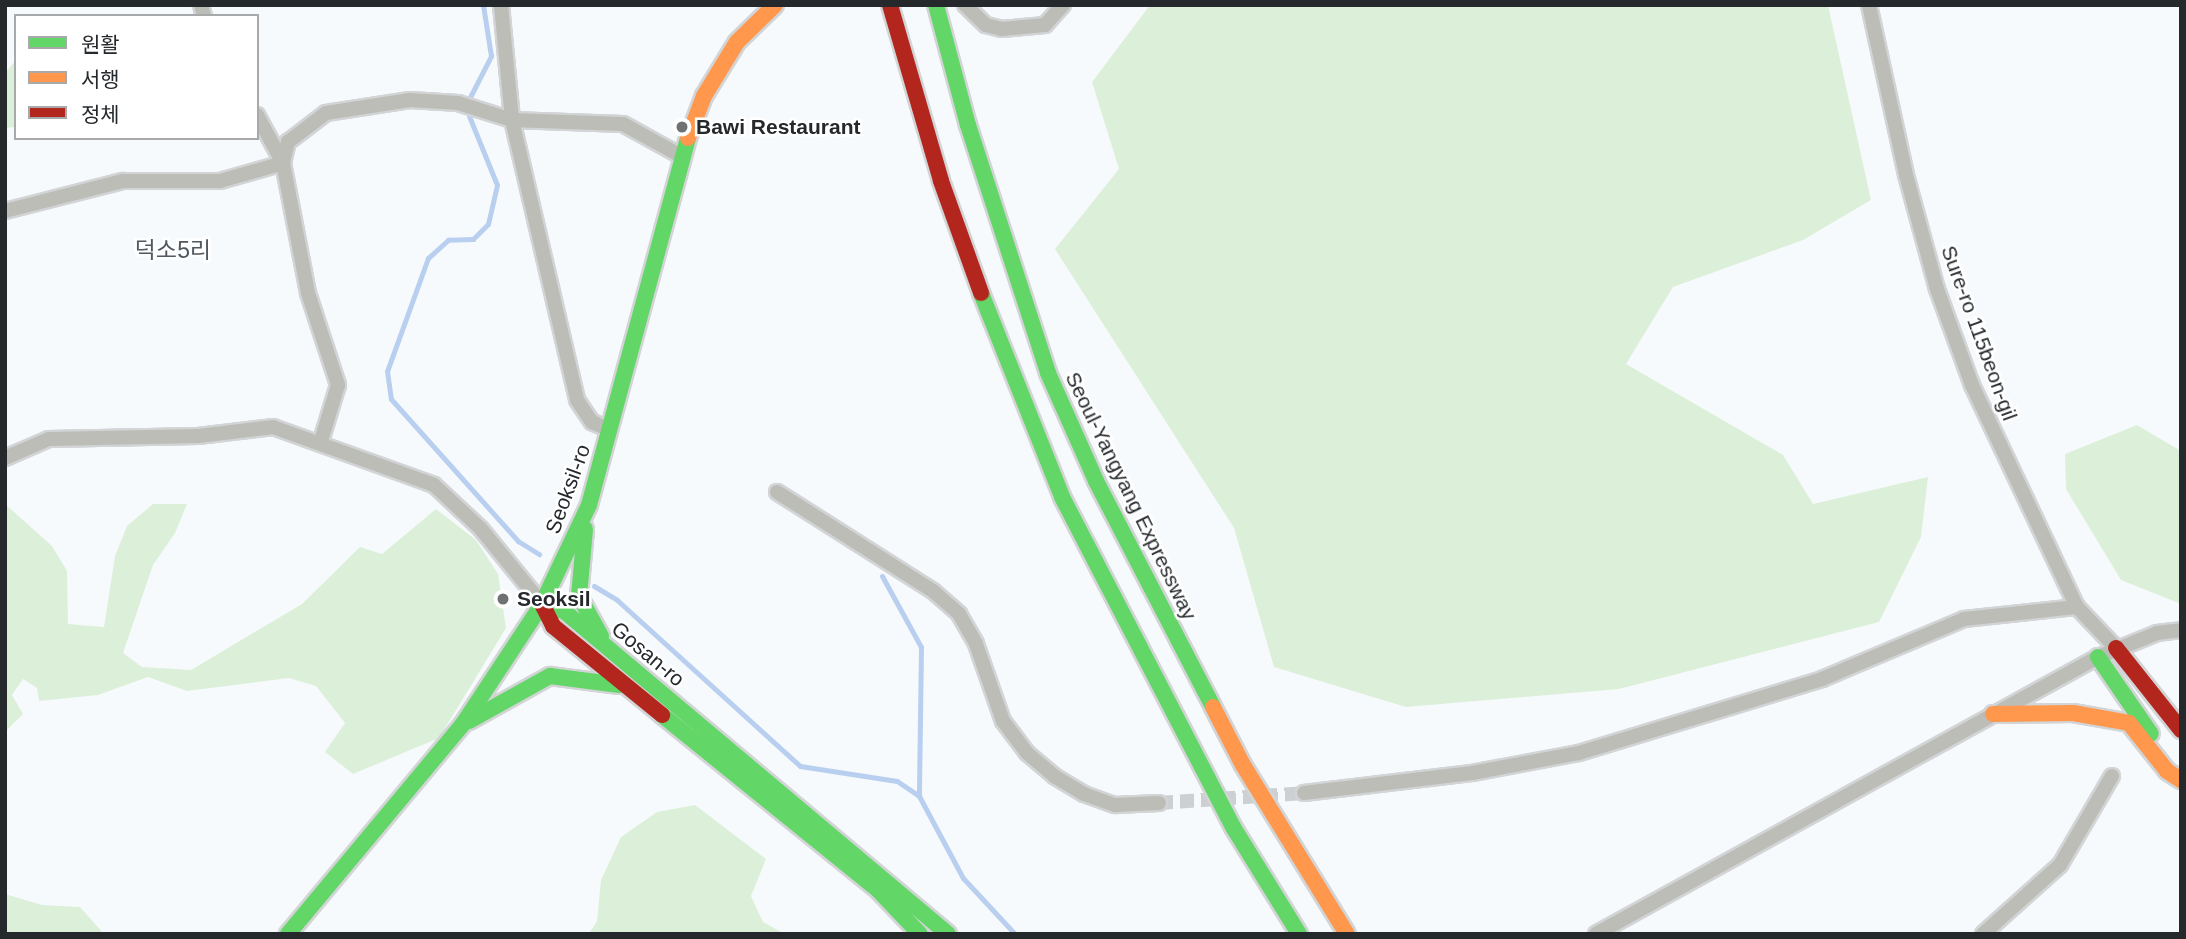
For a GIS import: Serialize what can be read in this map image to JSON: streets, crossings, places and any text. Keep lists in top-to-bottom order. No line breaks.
{"streets":{"main road":["Seoksil-ro","Seoul-Yangyang Expressway","Gosan-ro"],"street":["Sure-ro 115beon-gil"]},"crossings":[["Seoksil-ro","Gosan-ro"]],"districts":["덕소5리"],"places":["Bawi Restaurant","Seoksil"],"legend":["원활","서행","정체"]}
